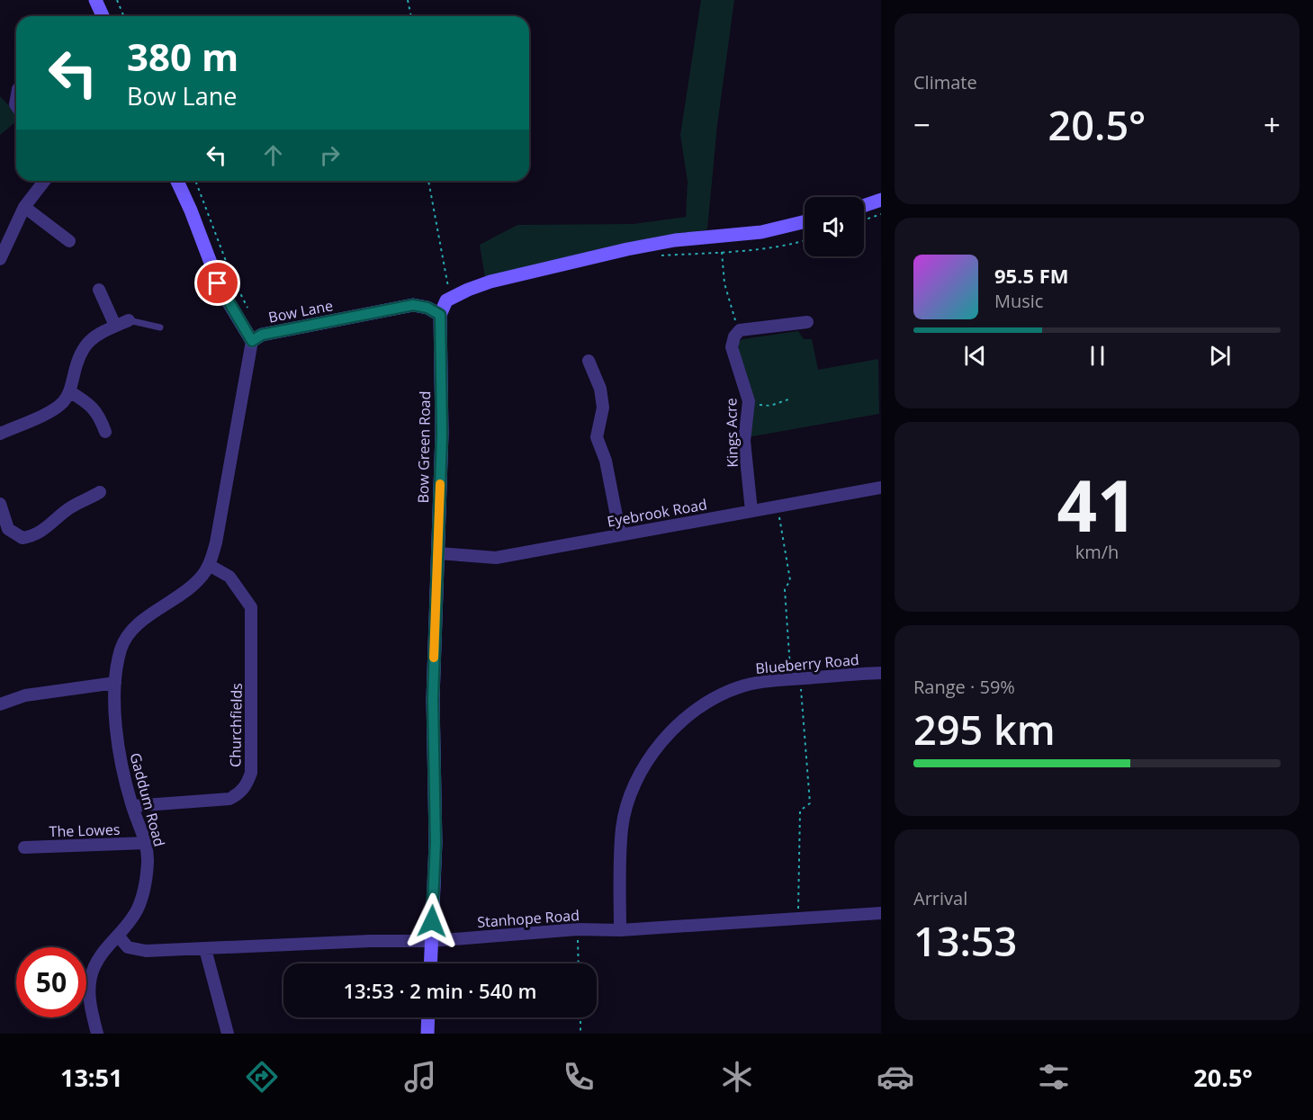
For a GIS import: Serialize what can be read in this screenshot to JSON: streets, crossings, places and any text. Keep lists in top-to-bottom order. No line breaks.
{"streets":{"main road":["Bow Lane","Bow Green Road"],"street":["Kings Acre","Eyebrook Road","Blueberry Road","Churchfields","Gaddum Road","The Lowes","Stanhope Road"]},"crossings":[["Bow Lane","Bow Green Road"],["Bow Lane","Gaddum Road"],["Kings Acre","Eyebrook Road"],["Bow Green Road","Eyebrook Road"],["Bow Green Road","Stanhope Road"],["Blueberry Road","Stanhope Road"],["Churchfields","Gaddum Road"],["Gaddum Road","The Lowes"],["Gaddum Road","Stanhope Road"]],"page":{"tile":["Climate",["41","km/h"],["Range · 59%","295 km"],["Arrival","13:53"]],"turn":["380 m","Bow Lane"],"heat":["−","20.5°","+"],"song":["95.5 FM","Music"],"limit":"50","trip":"13:53 · 2 min · 540 m","tabs":["13:51","20.5°"]}}
